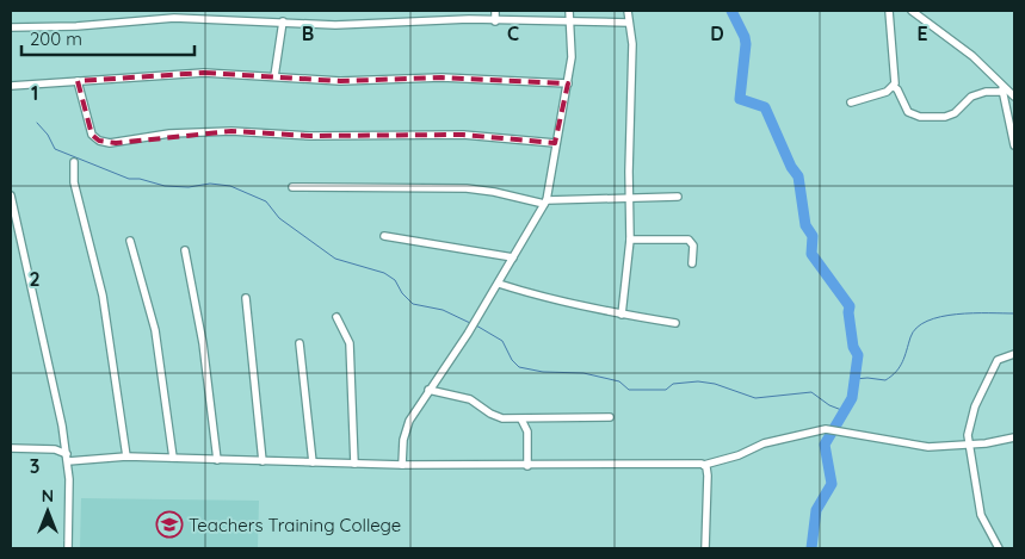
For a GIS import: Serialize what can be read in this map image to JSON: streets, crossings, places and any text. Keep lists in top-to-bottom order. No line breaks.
{"places":{"school or university":["Teachers Training College"]},"scale_bar":"200 m","north":"top","grid":{"columns":["B","C","D","E"],"rows":["1","2","3"]}}
